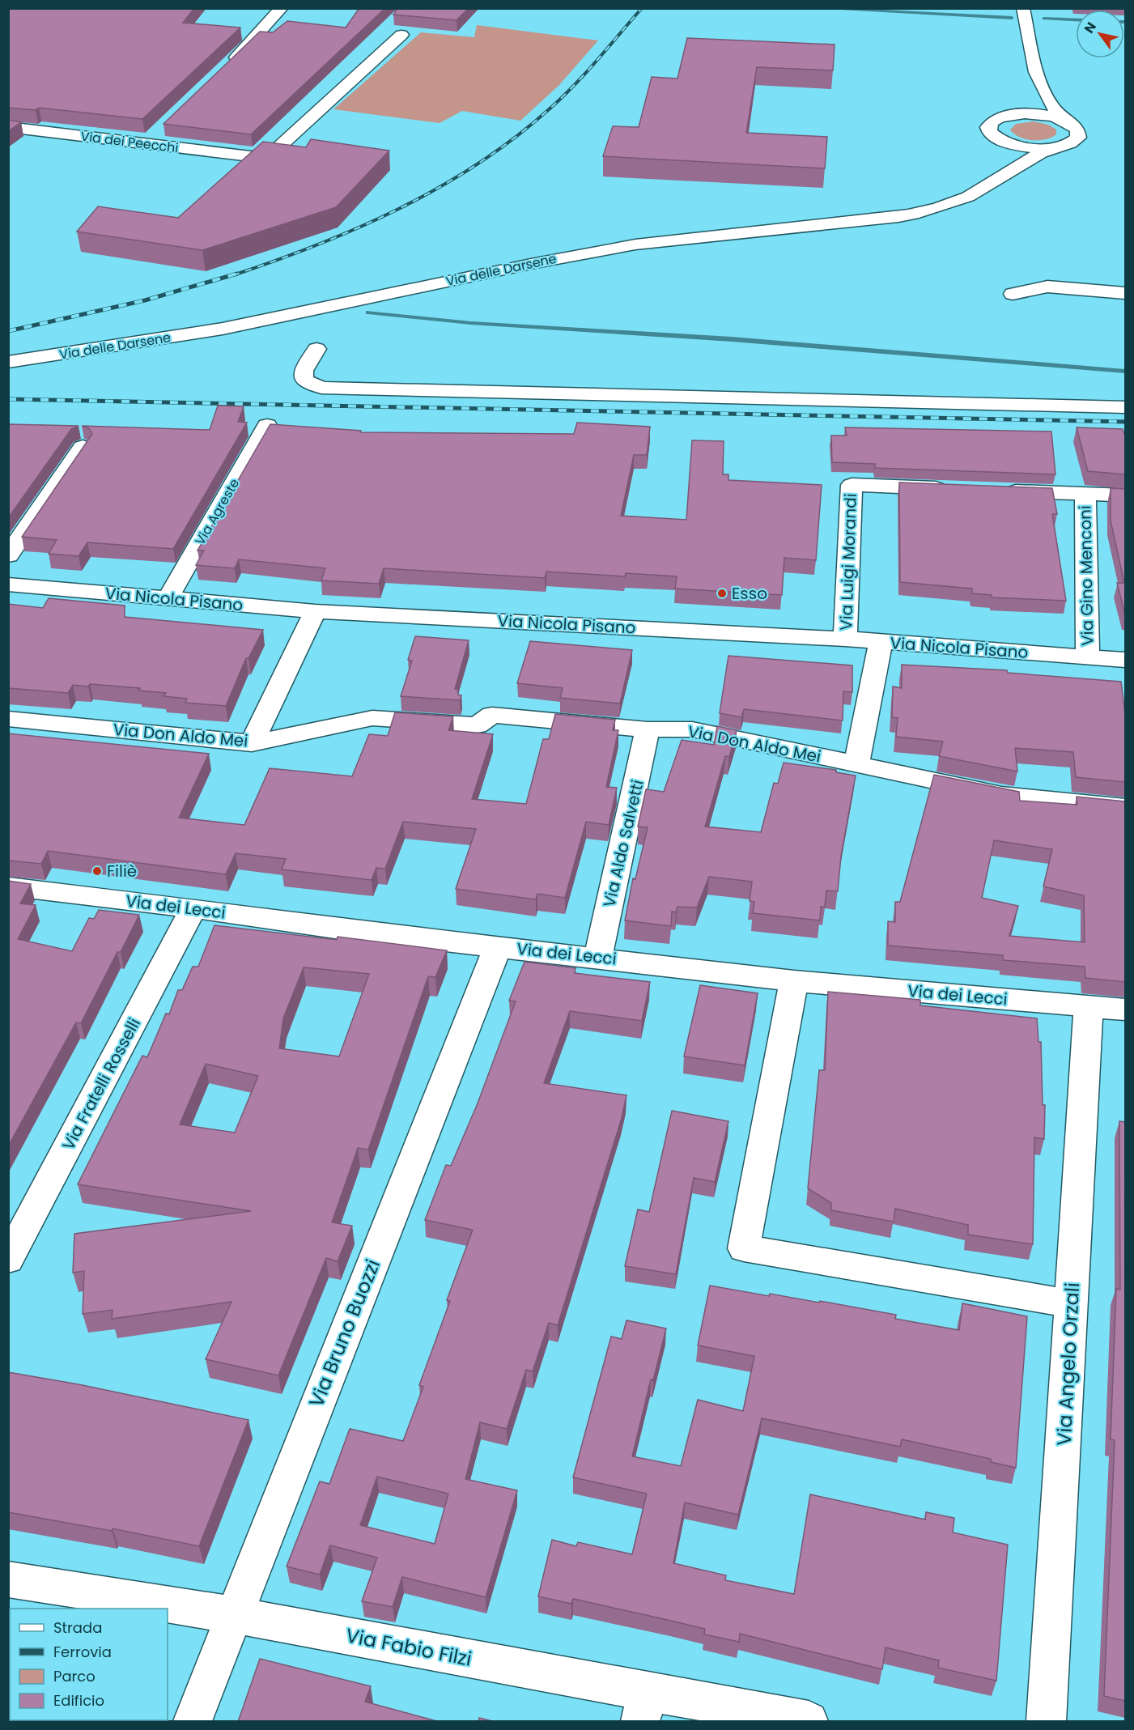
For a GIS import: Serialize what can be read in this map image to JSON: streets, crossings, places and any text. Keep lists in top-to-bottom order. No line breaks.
{"streets":{"street":["Via dei Peecchi","Via delle Darsene","Via Agreste","Via Luigi Morandi","Via Gino Menconi","Via Nicola Pisano","Via Don Aldo Mei","Via Aldo Salvetti","Via dei Lecci","Via Fratelli Rosselli","Via Bruno Buozzi","Via Angelo Orzali","Via Fabio Filzi"]},"crossings":[["Via Agreste","Via Nicola Pisano"],["Via Luigi Morandi","Via Nicola Pisano"],["Via Gino Menconi","Via Nicola Pisano"],["Via Don Aldo Mei","Via Aldo Salvetti"],["Via Aldo Salvetti","Via dei Lecci"],["Via dei Lecci","Via Fratelli Rosselli"],["Via dei Lecci","Via Bruno Buozzi"],["Via dei Lecci","Via Angelo Orzali"],["Via Bruno Buozzi","Via Fabio Filzi"]],"places":["Esso","Filiè"],"legend":["Strada","Ferrovia","Parco","Edificio"],"north":"top left"}
